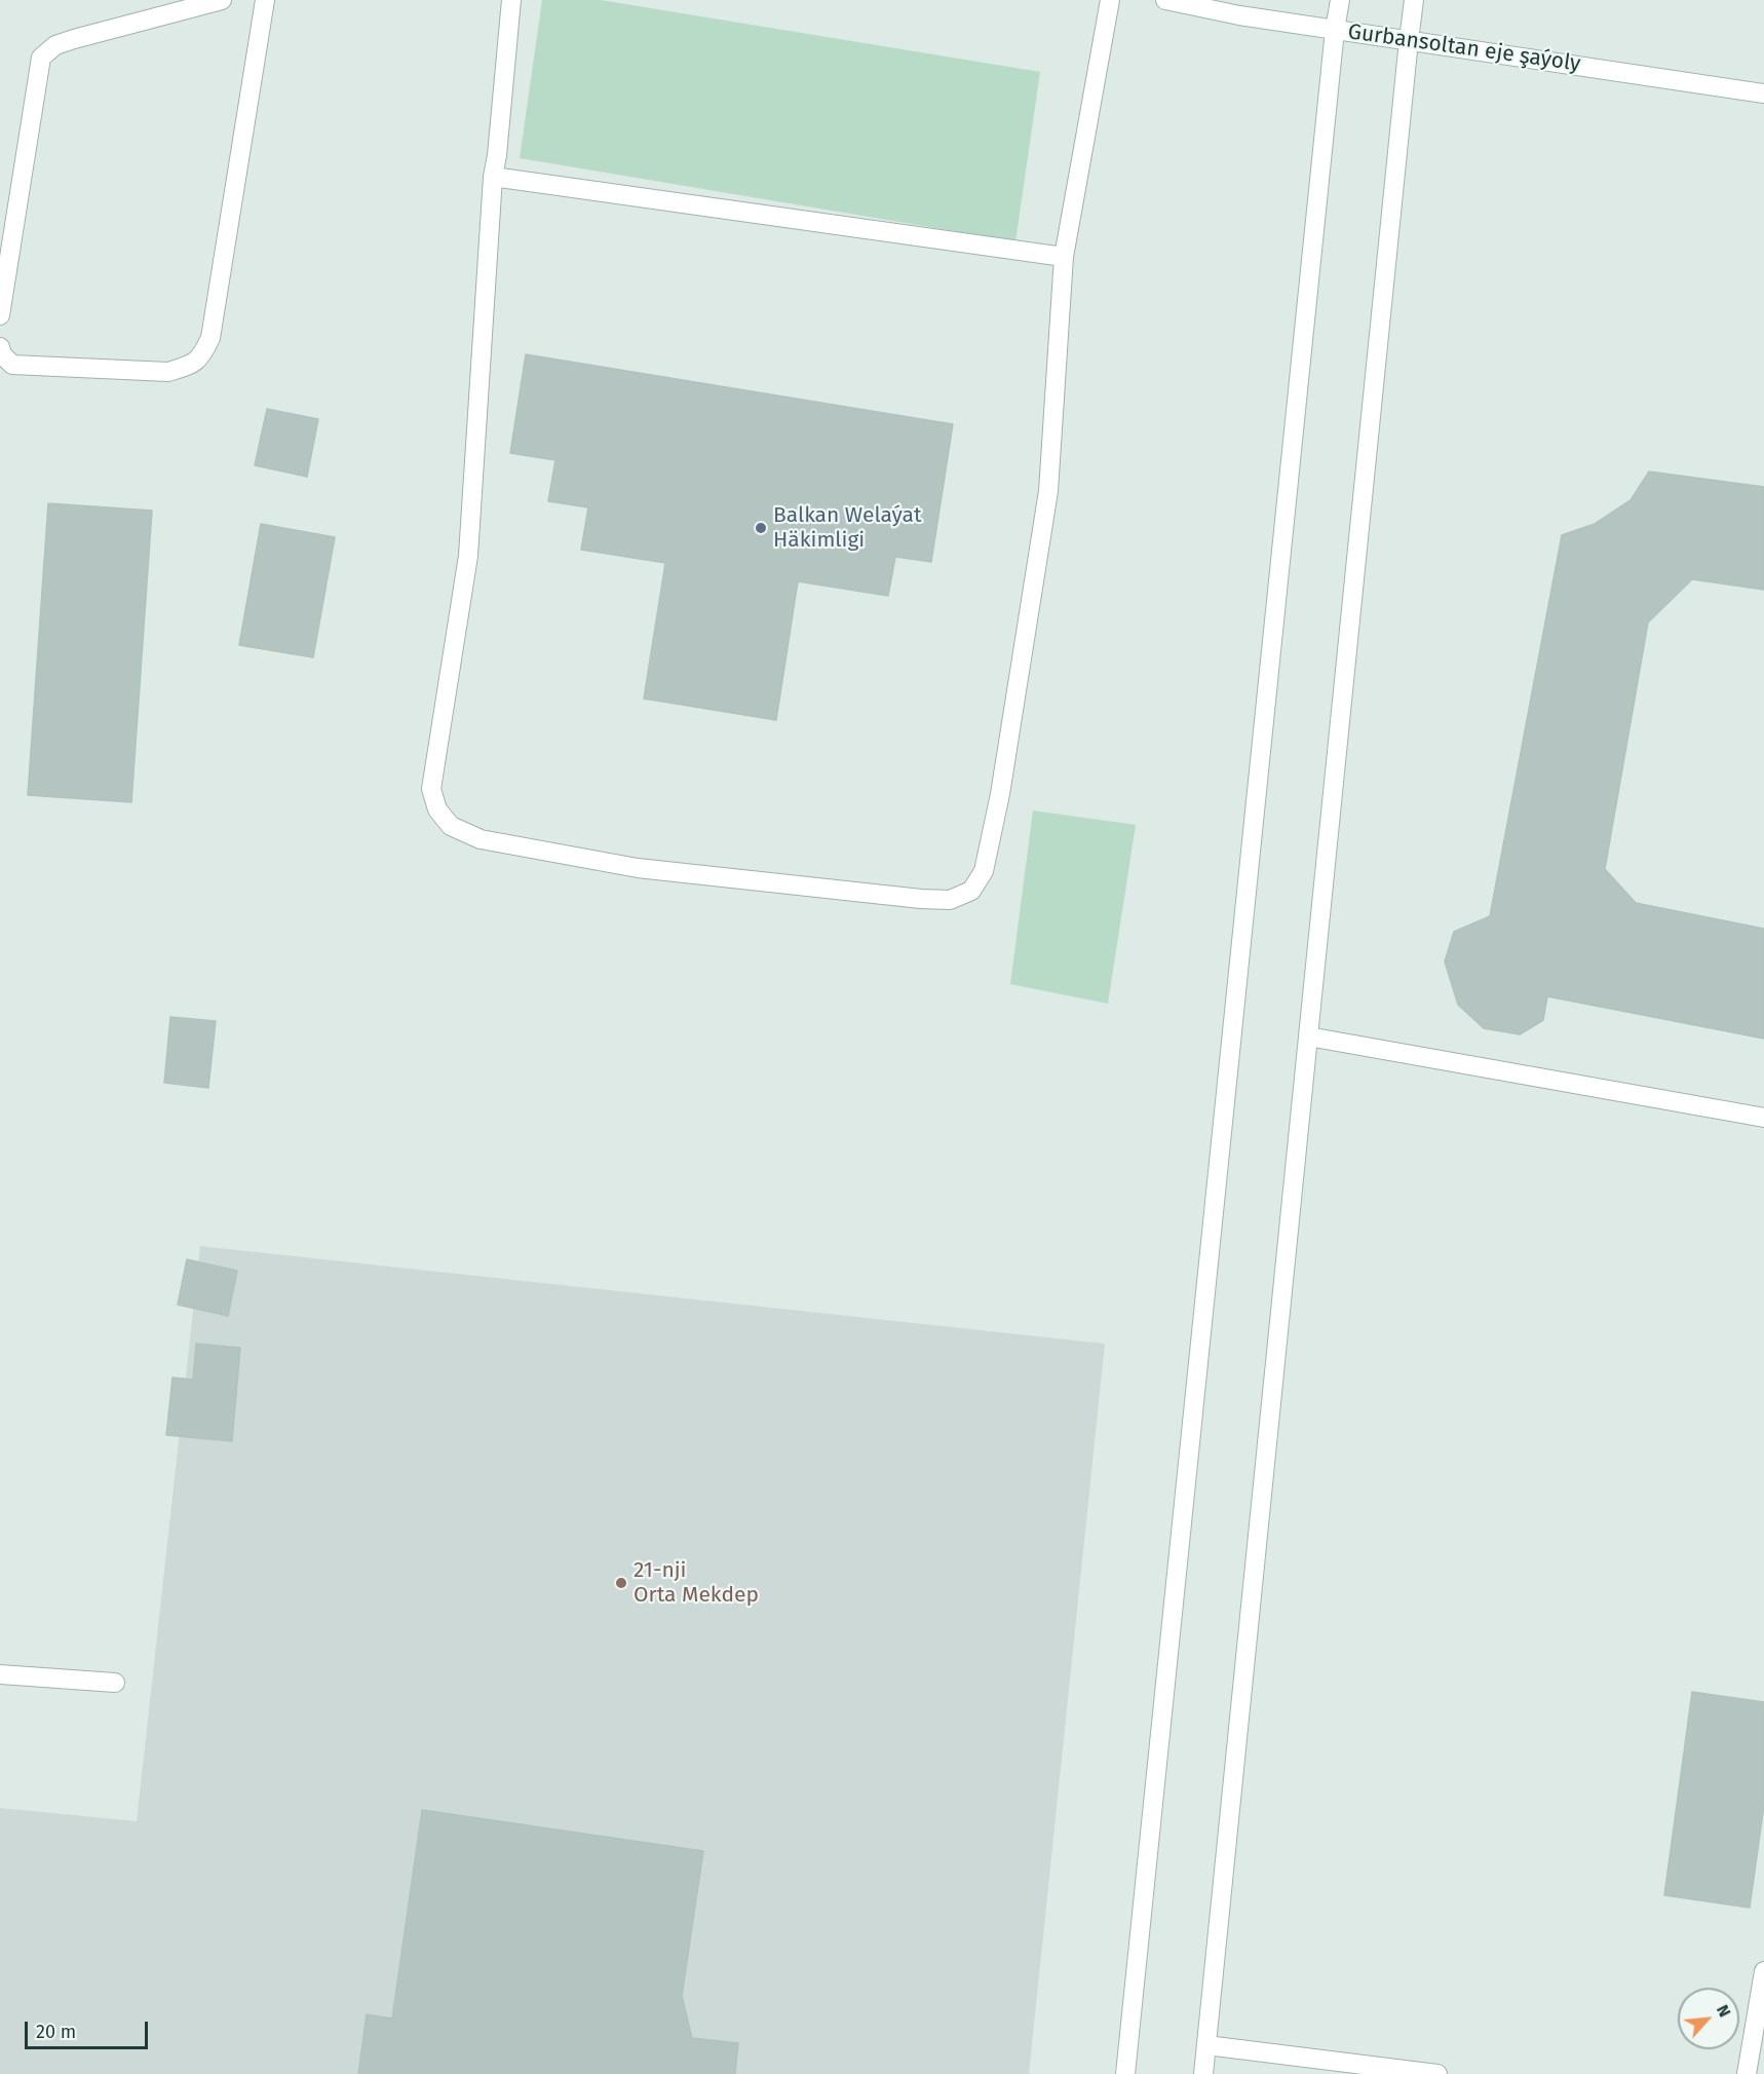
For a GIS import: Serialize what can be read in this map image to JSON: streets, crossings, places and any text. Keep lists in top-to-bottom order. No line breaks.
{"streets":{"street":["Gurbansoltan eje şaýoly"]},"places":["Balkan Welaýat Häkimligi","21-nji Orta Mekdep"],"scale_bar":"20 m","north":"top right"}
